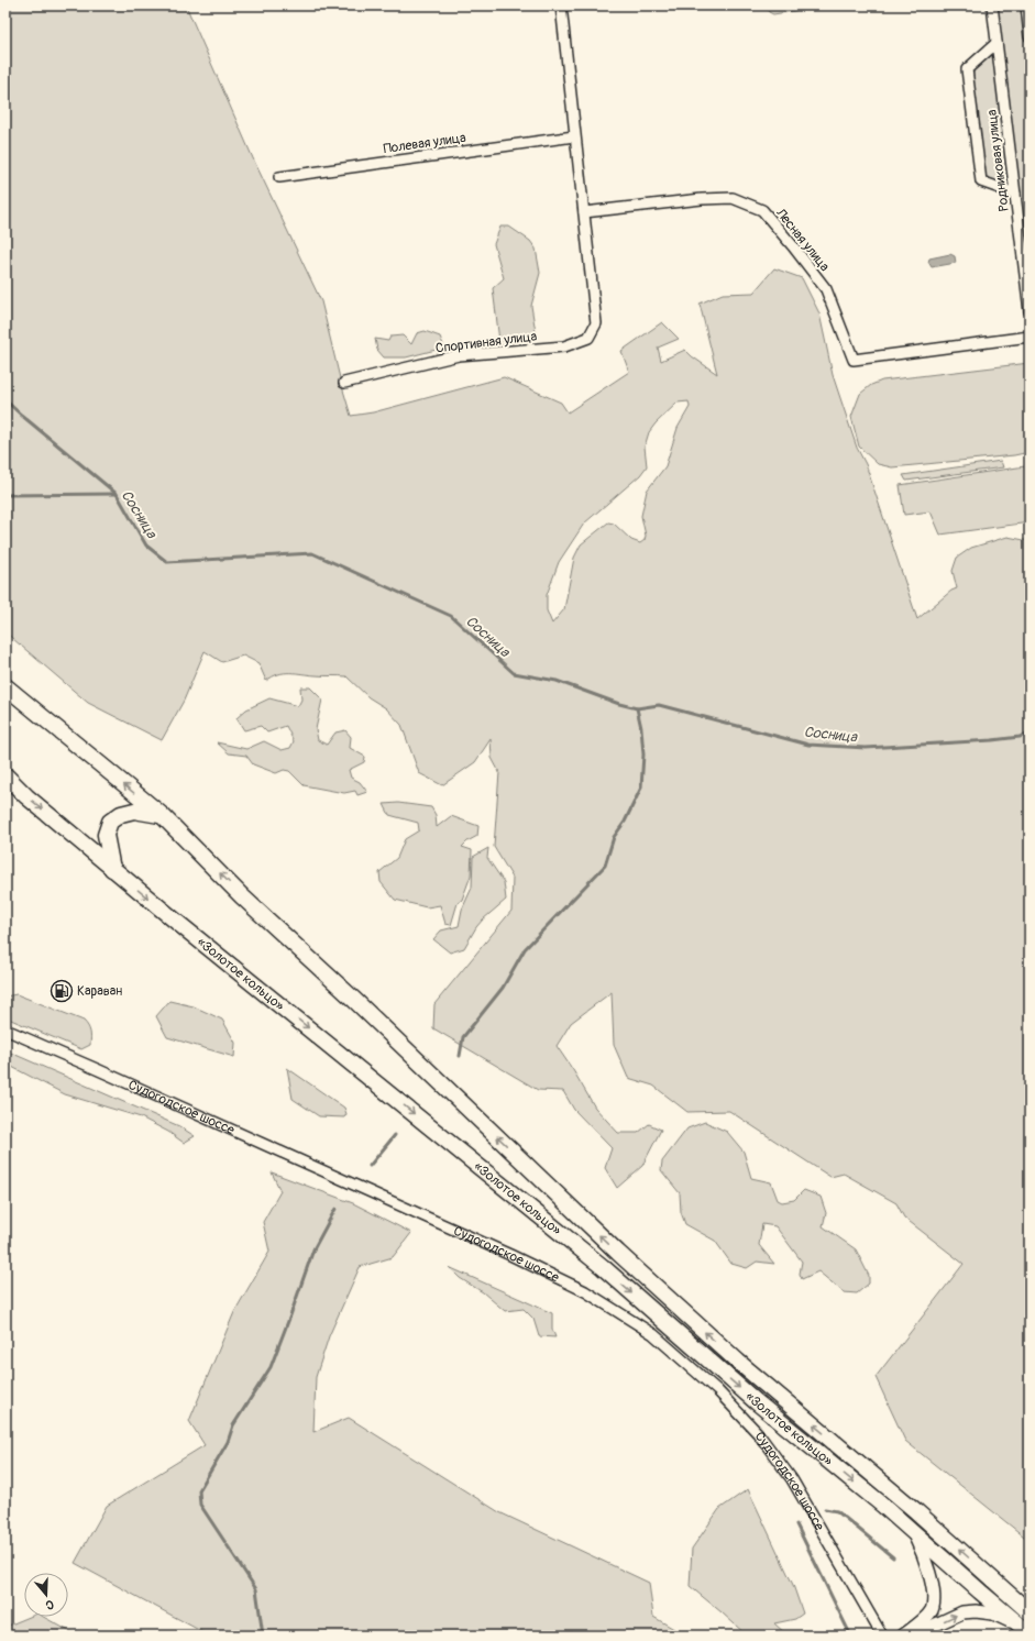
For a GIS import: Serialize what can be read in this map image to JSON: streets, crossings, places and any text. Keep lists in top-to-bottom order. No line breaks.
{"streets":{"main road":["«Золотое кольцо»"],"street":["Полевая улица","Родниковая улица","Лесная улица","Спортивная улица","Судогодское шоссе"]},"crossings":[["Лесная улица","Спортивная улица"]],"water":["Сосница"],"places":{"fuel station":["Караван"]},"north":"bottom"}
